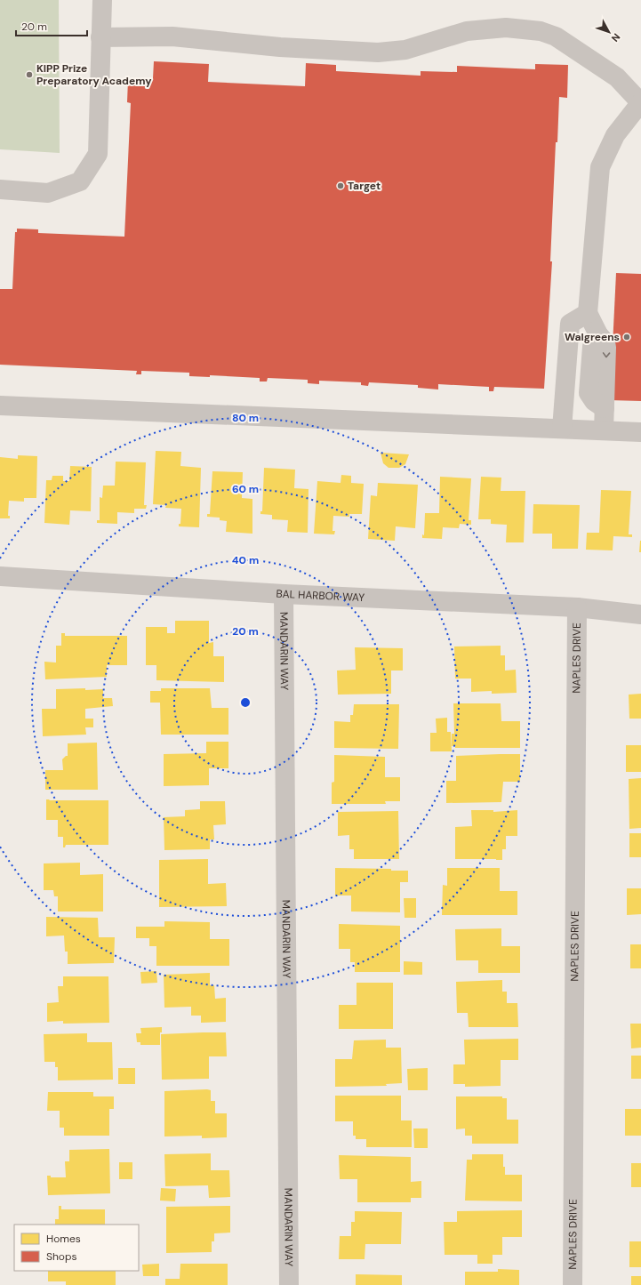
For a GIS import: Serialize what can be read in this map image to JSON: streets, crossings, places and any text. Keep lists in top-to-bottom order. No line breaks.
{"streets":{"street":["BAL HARBOR WAY","MANDARIN WAY","NAPLES DRIVE"]},"crossings":[["BAL HARBOR WAY","MANDARIN WAY"],["BAL HARBOR WAY","NAPLES DRIVE"]],"places":["KIPP Prize Preparatory Academy","Target","Walgreens"],"legend":["Homes","Shops"],"scale_bar":"20 m","north":"bottom right","rings":["80 m","60 m","40 m","20 m"]}
